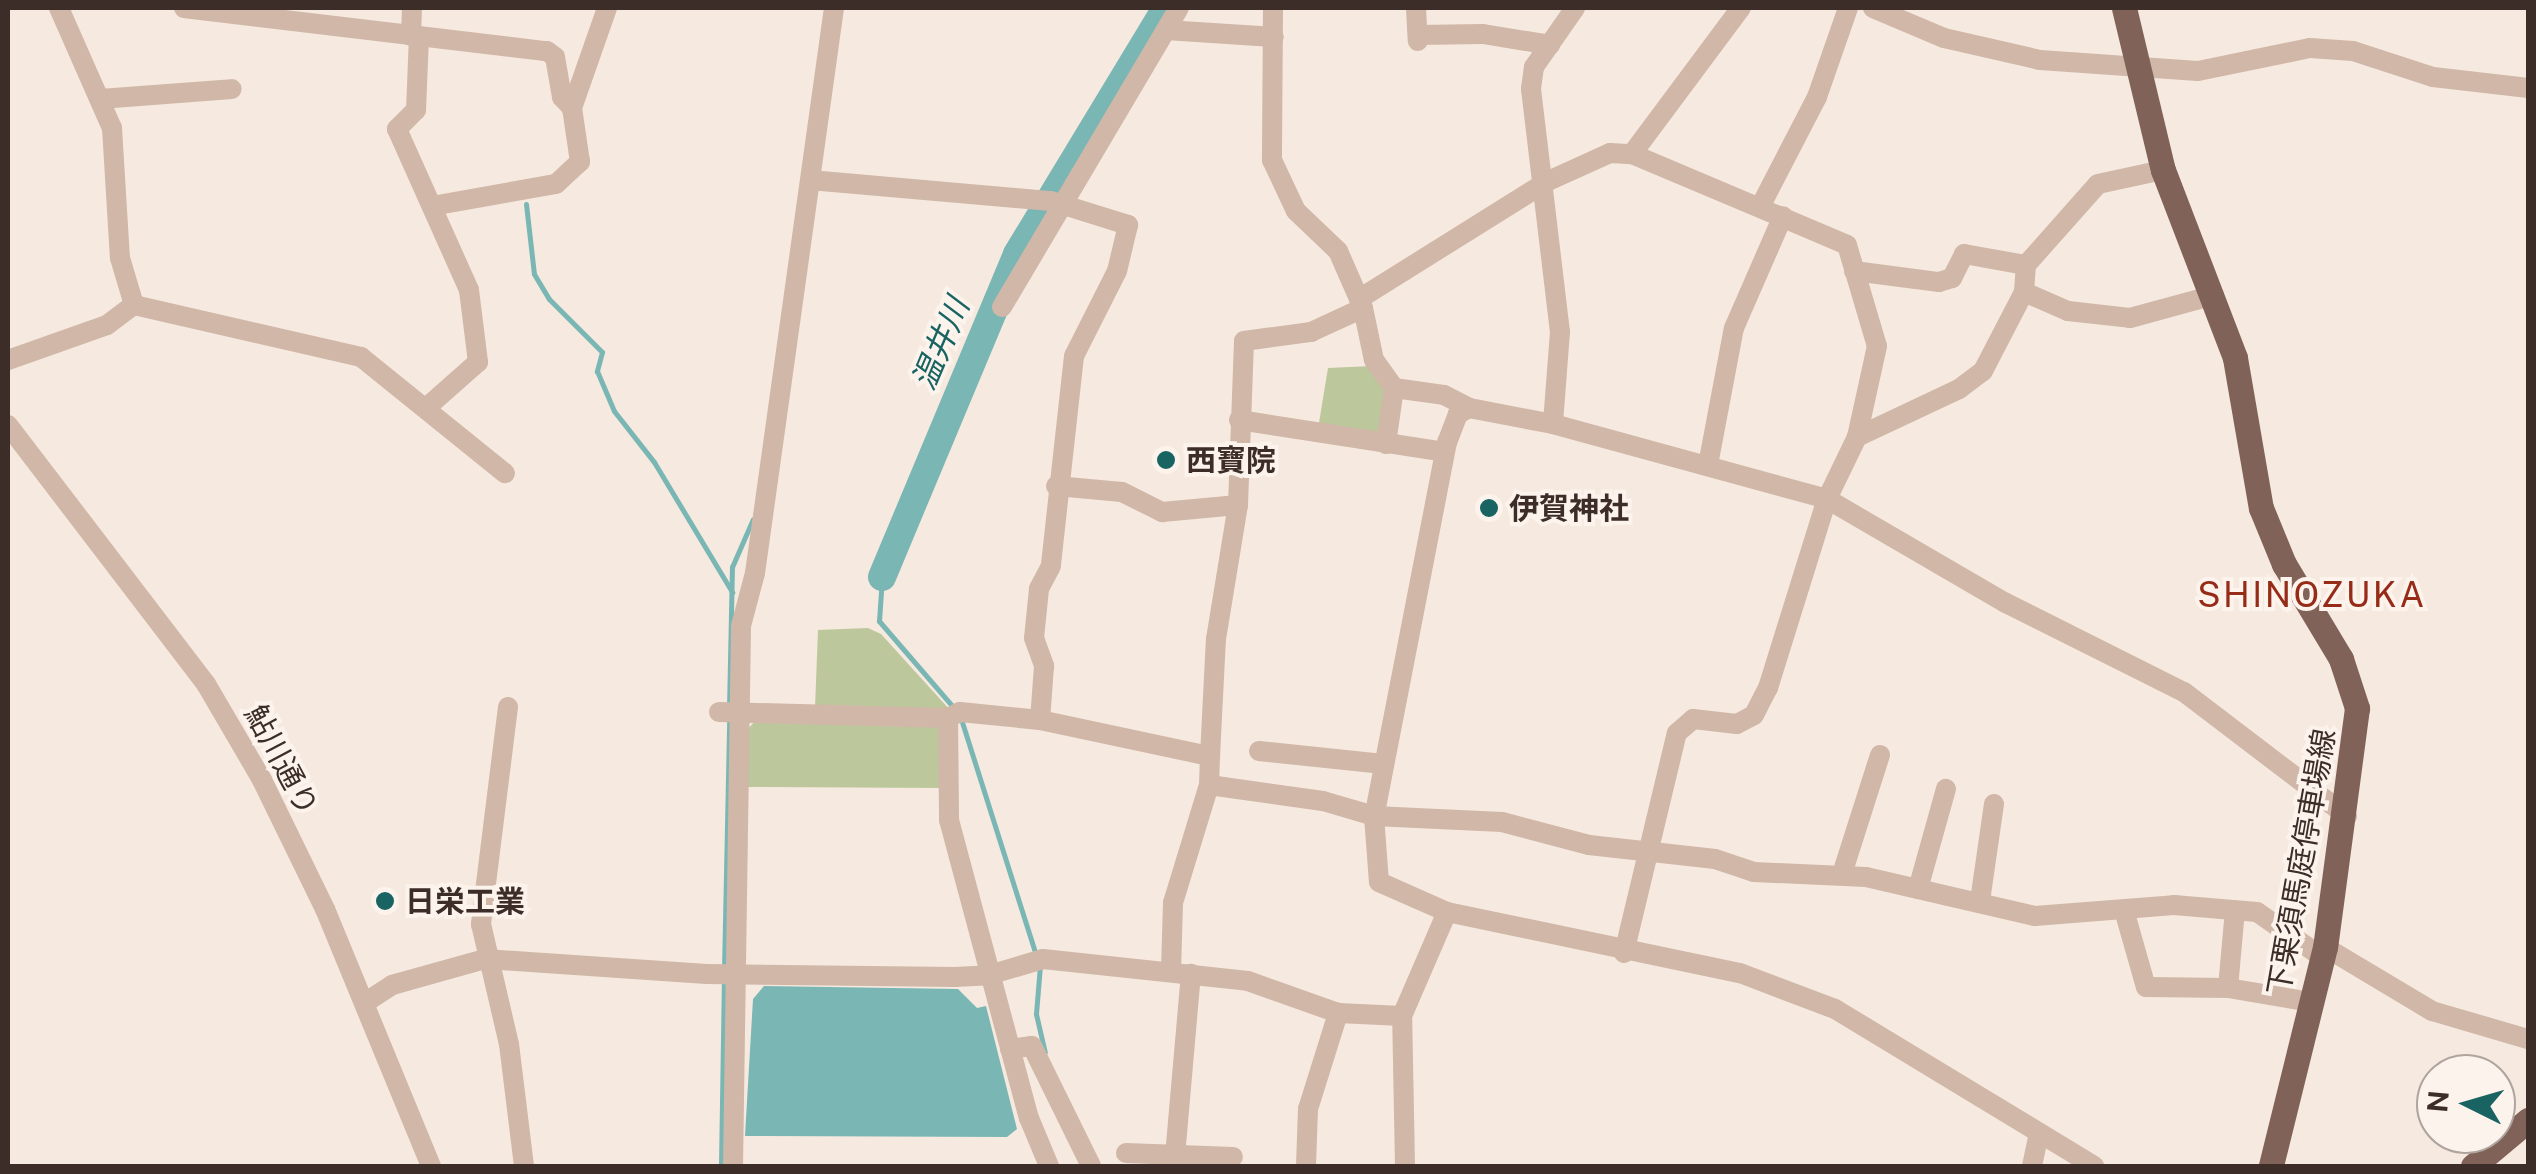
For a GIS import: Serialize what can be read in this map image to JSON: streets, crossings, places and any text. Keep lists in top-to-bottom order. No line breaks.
{"streets":{"main road":["下栗須馬庭停車場線"],"street":["鮎川通り"]},"districts":["SHINOZUKA"],"water":["温井川"],"places":["西寶院","伊賀神社","日栄工業"],"north":"left"}
